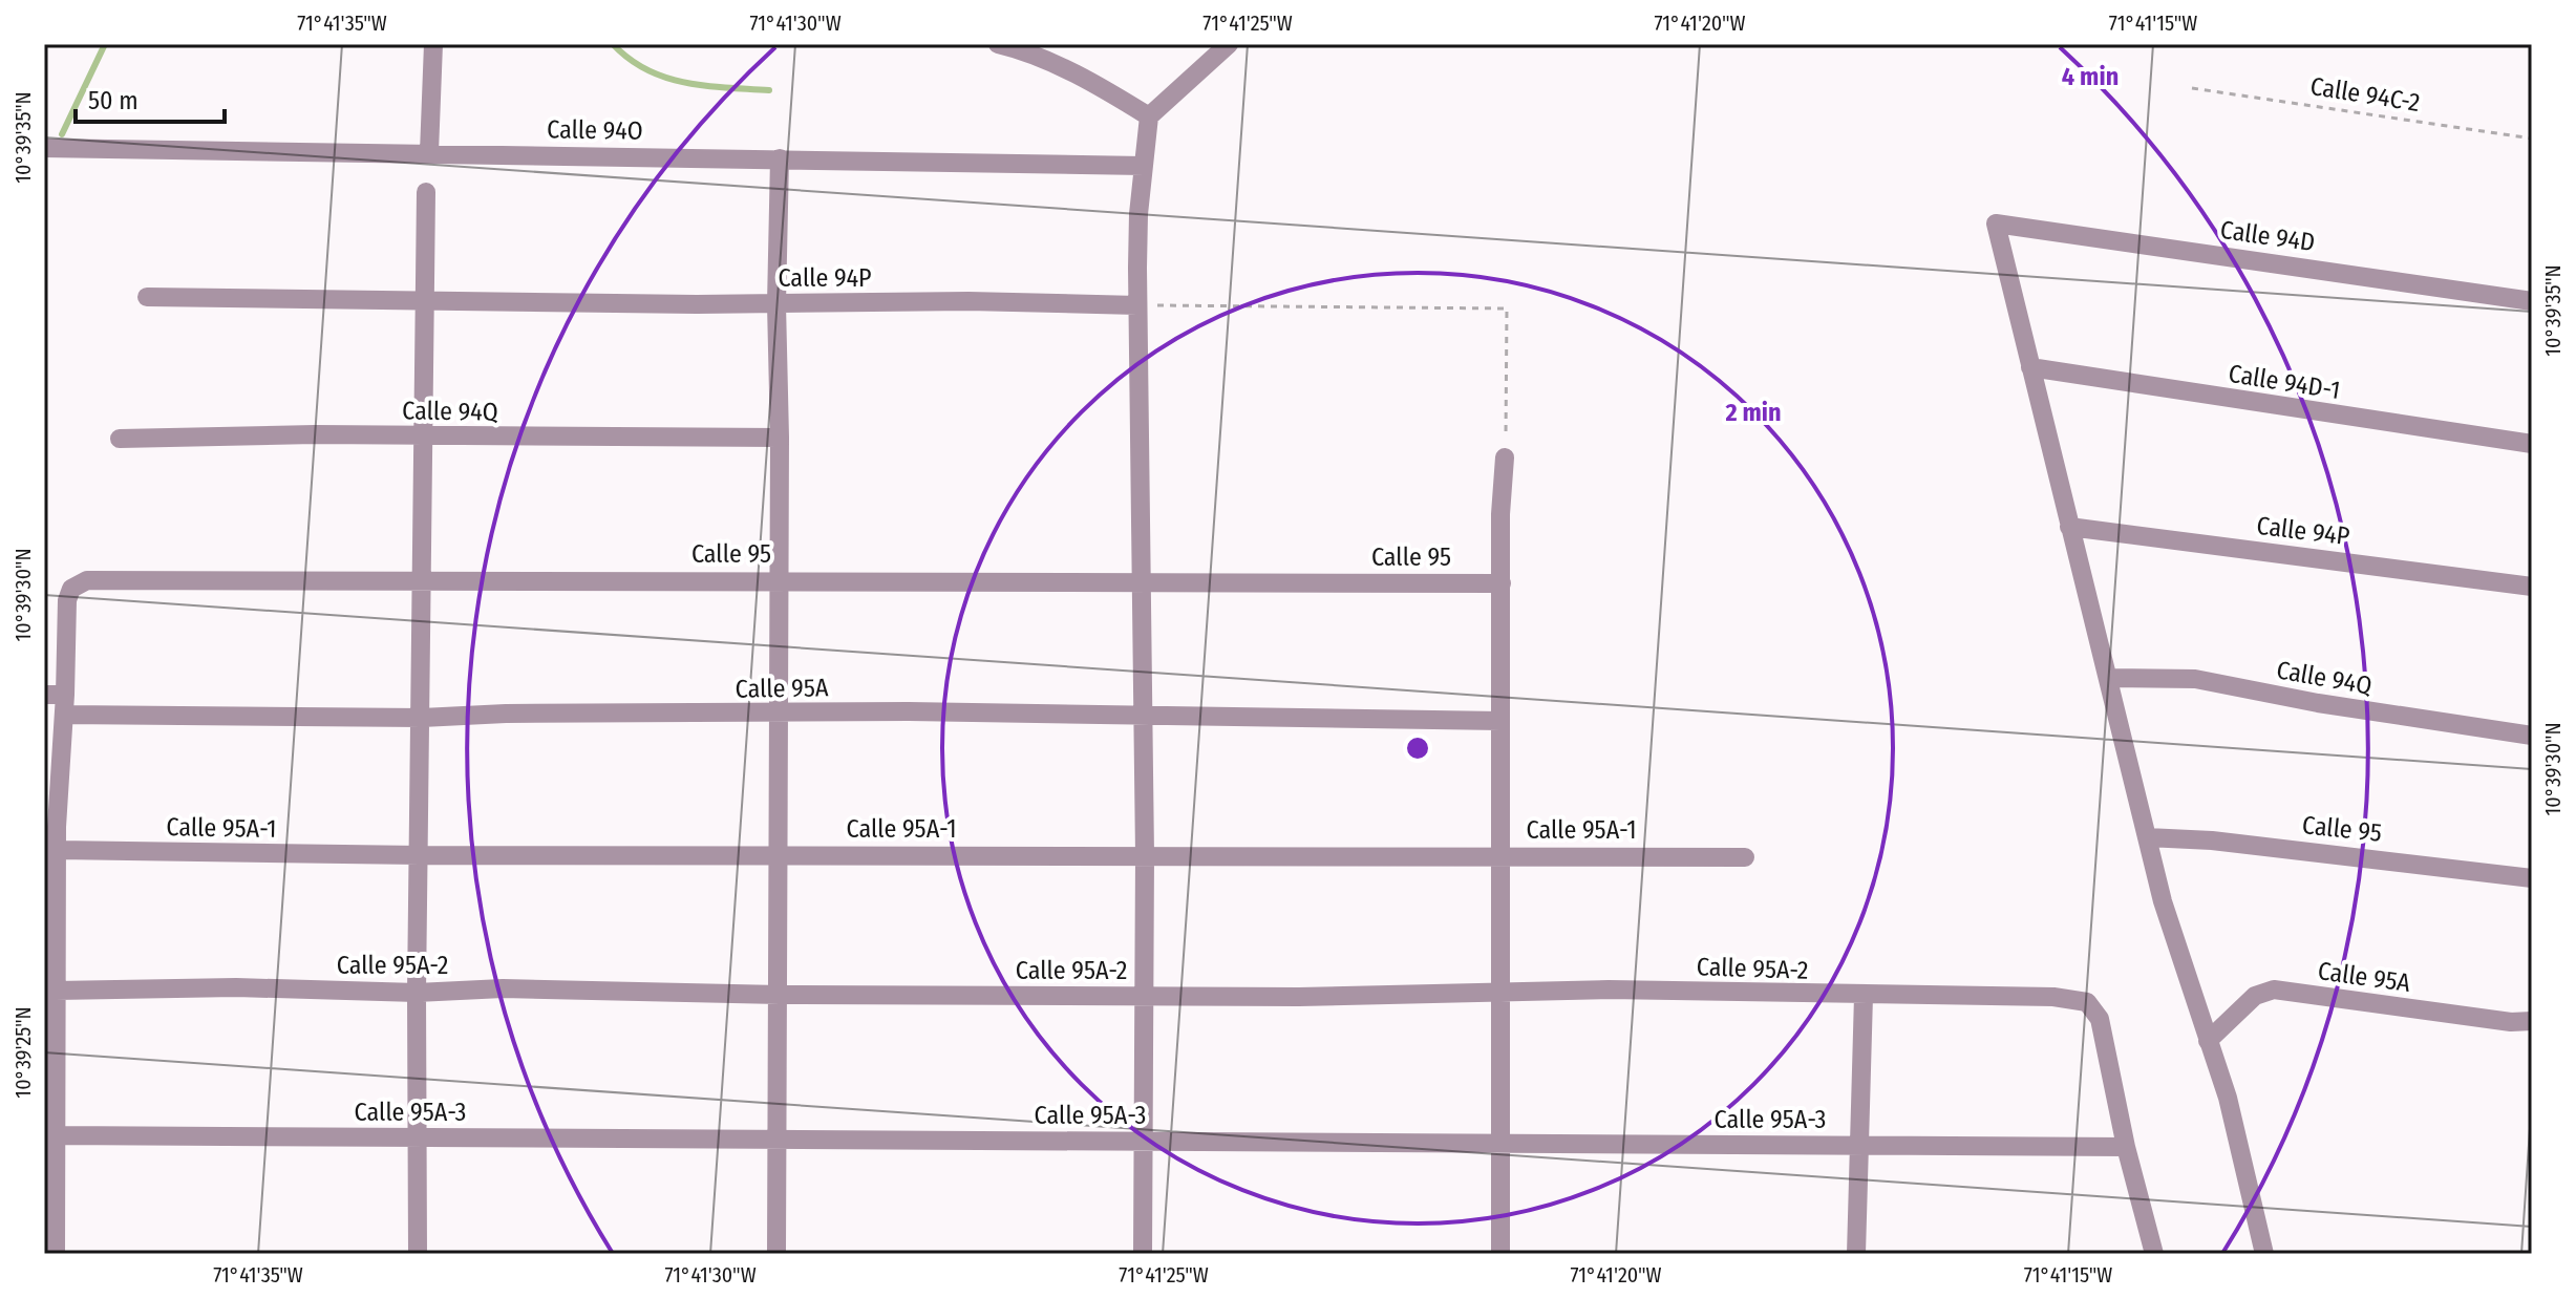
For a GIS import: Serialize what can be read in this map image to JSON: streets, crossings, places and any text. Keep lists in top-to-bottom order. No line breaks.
{"streets":{"street":["Calle 94O","Calle 94D","Calle 94P","Calle 94D-1","Calle 94Q","Calle 95","Calle 95A","Calle 95A-1","Calle 95A-2","Calle 95A-3"],"path":["Calle 94C-2"]},"crossings":[["Calle 94D","Calle 94D-1"],["Calle 95","Calle 95A"],["Calle 95A-2","Calle 95A-3"]],"scale_bar":"50 m","coordinates":["71°41'35\"W","71°41'30\"W","71°41'25\"W","71°41'20\"W","71°41'15\"W","10°39'35\"N","10°39'30\"N","10°39'25\"N"],"rings":["4 min","2 min"]}
